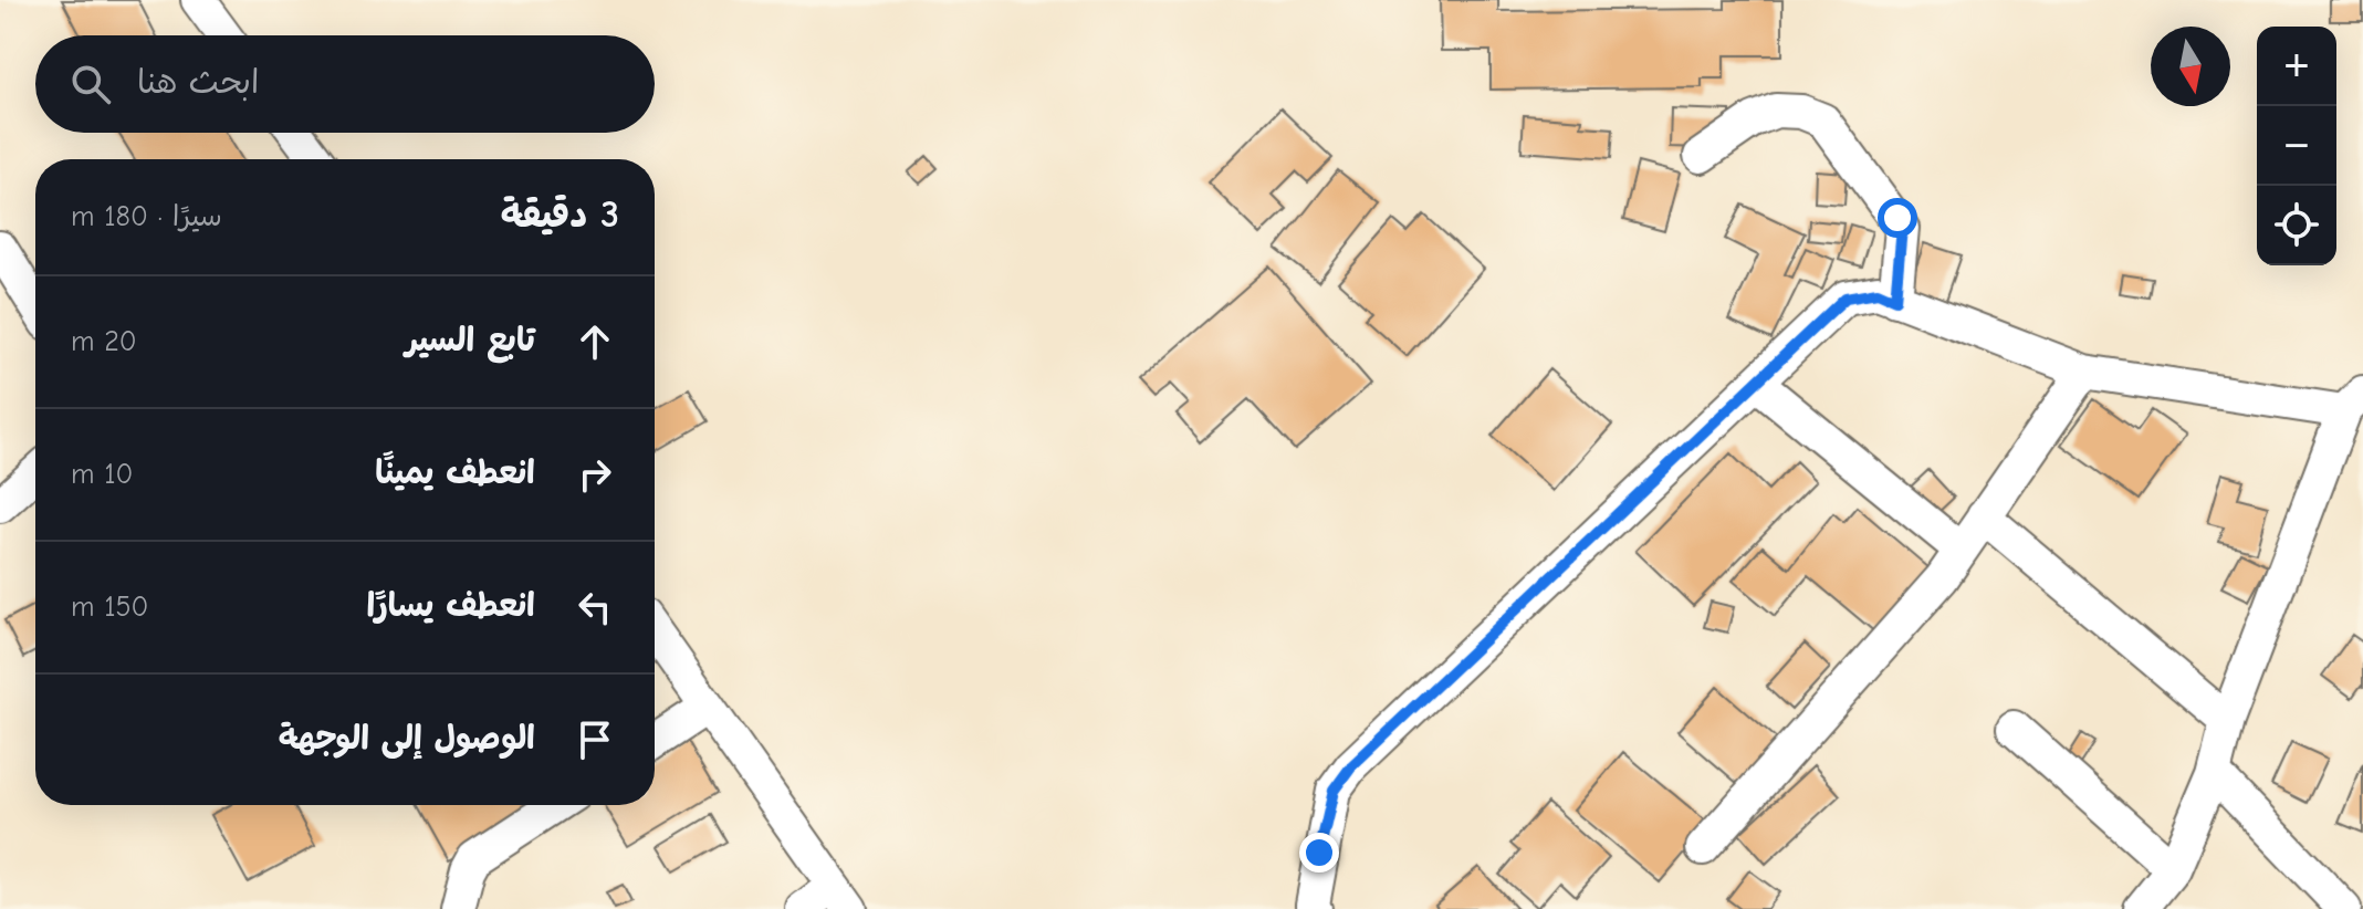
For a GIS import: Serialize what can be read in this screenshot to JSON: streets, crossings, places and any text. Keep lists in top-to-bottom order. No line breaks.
{"north":"bottom","page":{"map_buttons":["+","−"],"search":"ابحث هنا","heading":["3 دقيقة","سيرًا · 180 m"],"list":[["تابع السير","20 m"],["انعطف يمينًا","10 m"],["انعطف يسارًا","150 m"],"الوصول إلى الوجهة"]}}
